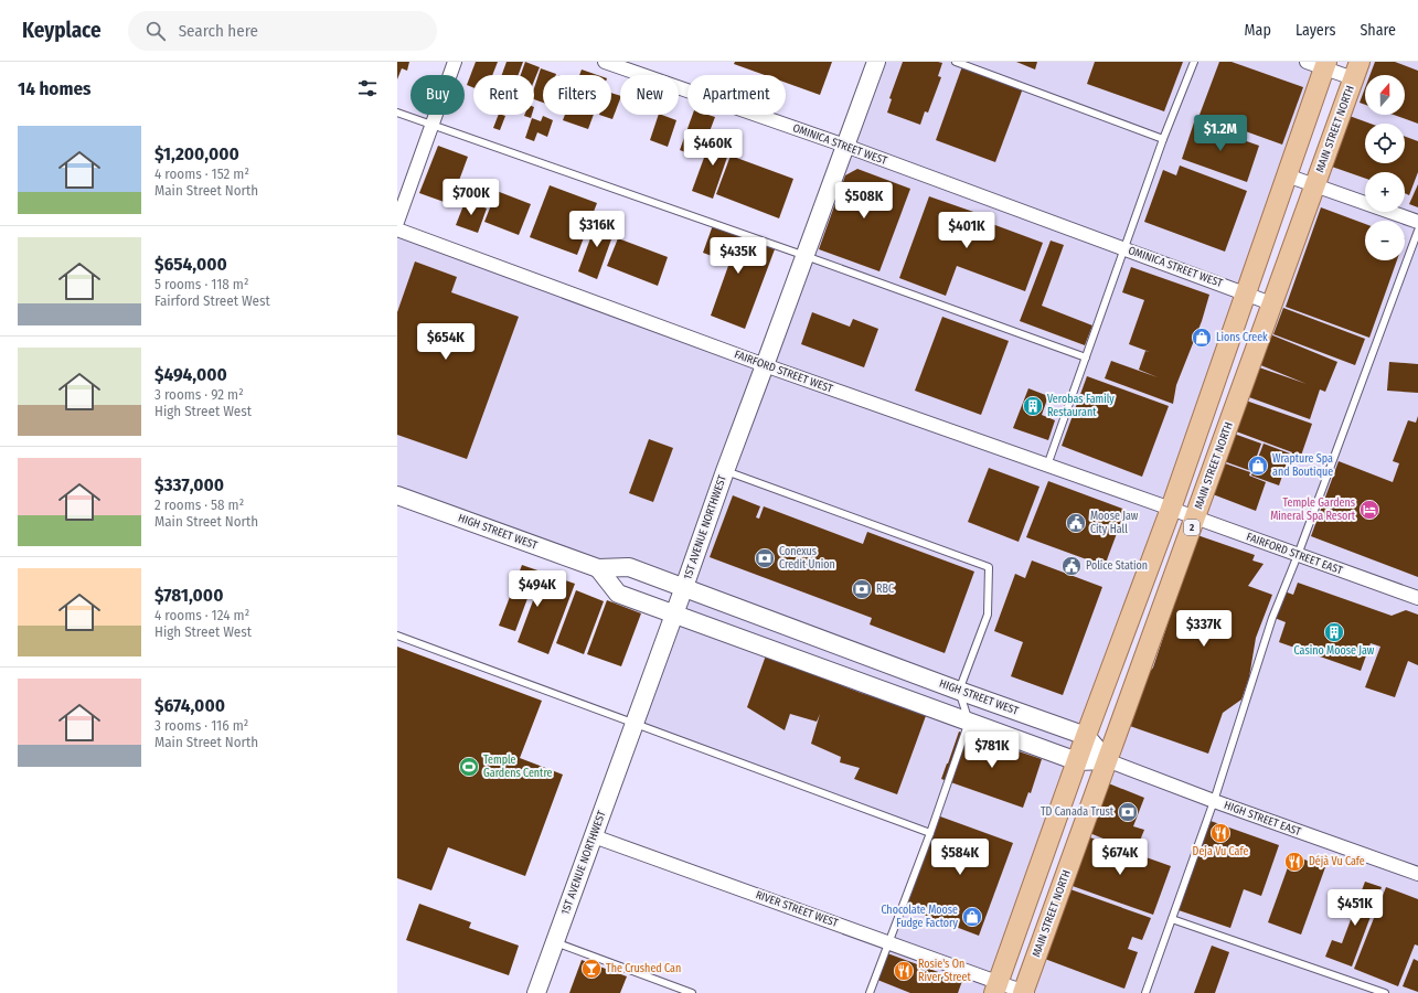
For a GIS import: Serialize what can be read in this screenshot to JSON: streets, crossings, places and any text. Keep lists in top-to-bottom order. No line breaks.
{"streets":{"main road":["MAIN STREET NORTH","1ST AVENUE NORTHWEST","2","HIGH STREET WEST"],"street":["OMINICA STREET WEST","FAIRFORD STREET WEST","FAIRFORD STREET EAST","HIGH STREET EAST","RIVER STREET WEST"]},"crossings":[["MAIN STREET NORTH","OMINICA STREET WEST"],["MAIN STREET NORTH","HIGH STREET WEST"],["MAIN STREET NORTH","FAIRFORD STREET EAST"],["MAIN STREET NORTH","HIGH STREET EAST"],["MAIN STREET NORTH","RIVER STREET WEST"],["OMINICA STREET WEST","1ST AVENUE NORTHWEST"],["FAIRFORD STREET WEST","1ST AVENUE NORTHWEST"],["FAIRFORD STREET WEST","FAIRFORD STREET EAST"],["1ST AVENUE NORTHWEST","HIGH STREET WEST"],["1ST AVENUE NORTHWEST","RIVER STREET WEST"],["HIGH STREET WEST","HIGH STREET EAST"]],"places":{"shop":["Lions Creek","Wrapture Spa and Boutique","Chocolate Moose Fudge Factory"],"building":["Verobas Family Restaurant","Casino Moose Jaw"],"hotel":["Temple Gardens Mineral Spa Resort"],"public building":["Moose Jaw City Hall","Police Station"],"bank":["Conexus Credit Union","RBC","TD Canada Trust"],"sports":["Temple Gardens Centre"],"restaurant":["Deja Vu Cafe","Déjà Vu Cafe","Rosie's On River Street"],"bar":["The Crushed Can"]},"north":"top","page":{"header":"Keyplace","search":"Search here","nav":["Map","Layers","Share"],"heading":"14 homes","map_buttons":["+","−"],"chip":["Buy","Rent","Filters","New","Apartment"],"list":[{"name":"$1,200,000","note":"4 rooms · 152 m² · Main Street North"},{"name":"$654,000","note":"5 rooms · 118 m² · Fairford Street West"},{"name":"$494,000","note":"3 rooms · 92 m² · High Street West"},{"name":"$337,000","note":"2 rooms · 58 m² · Main Street North"},{"name":"$781,000","note":"4 rooms · 124 m² · High Street West"},{"name":"$674,000","note":"3 rooms · 116 m² · Main Street North"}],"price":["$1.2M","$460K","$700K","$508K","$316K","$401K","$435K","$654K","$494K","$337K","$781K","$584K","$674K","$451K"]}}
